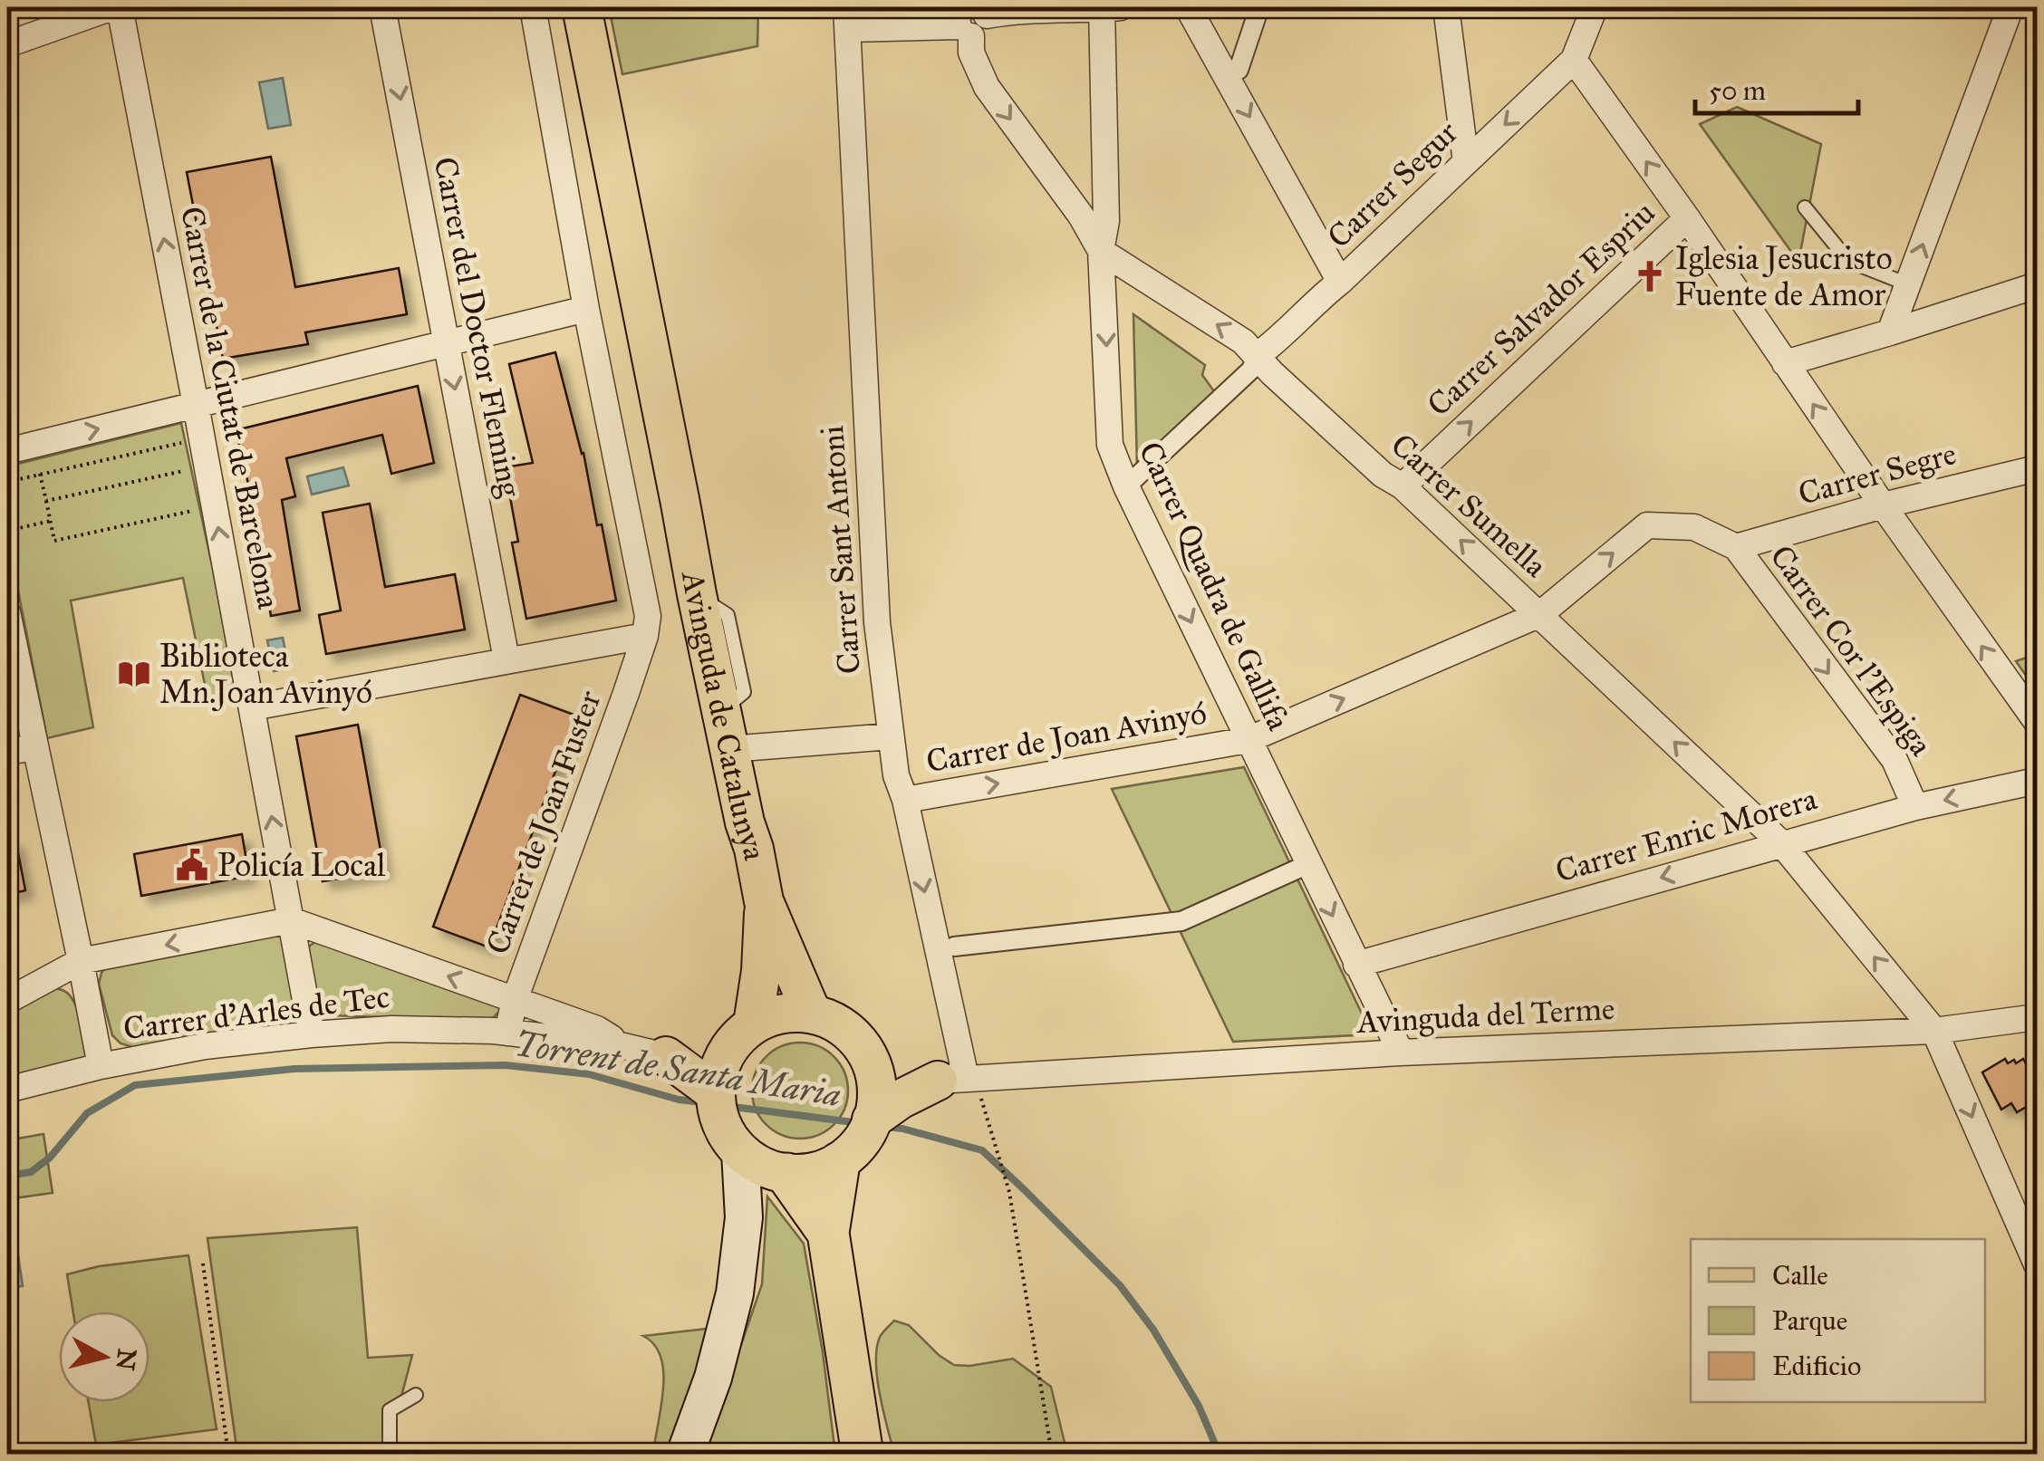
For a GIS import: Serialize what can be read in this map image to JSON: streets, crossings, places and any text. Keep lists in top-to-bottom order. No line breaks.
{"streets":{"main road":["Avinguda de Catalunya"],"street":["Carrer Segur","Carrer Salvador Espriu","Carrer del Doctor Fleming","Carrer de la Ciutat de Barcelona","Carrer Segre","Carrer Sumella","Carrer Sant Antoni","Carrer Quadra de Gallifa","Carrer Cor l'Espiga","Carrer de Joan Avinyó","Carrer de Joan Fuster","Carrer Enric Morera","Carrer d'Arles de Tec","Avinguda del Terme"]},"crossings":[["Carrer Segur","Carrer Sumella"],["Carrer Salvador Espriu","Carrer Sumella"],["Carrer de la Ciutat de Barcelona","Carrer d'Arles de Tec"],["Carrer Segre","Carrer Cor l'Espiga"],["Carrer Sumella","Carrer Quadra de Gallifa"],["Carrer Sumella","Carrer Cor l'Espiga"],["Carrer Sumella","Carrer de Joan Avinyó"],["Carrer Sumella","Carrer Enric Morera"],["Carrer Sumella","Avinguda del Terme"],["Carrer Sant Antoni","Carrer de Joan Avinyó"],["Carrer Sant Antoni","Avinguda del Terme"],["Carrer Quadra de Gallifa","Carrer de Joan Avinyó"],["Carrer Quadra de Gallifa","Carrer Enric Morera"],["Carrer Quadra de Gallifa","Avinguda del Terme"],["Carrer Cor l'Espiga","Carrer de Joan Avinyó"],["Carrer Cor l'Espiga","Carrer Enric Morera"],["Avinguda de Catalunya","Carrer de Joan Fuster"],["Carrer de Joan Fuster","Carrer d'Arles de Tec"]],"one_way":["Carrer Salvador Espriu","Carrer del Doctor Fleming","Carrer Quadra de Gallifa","Carrer Enric Morera"],"water":["Torrent de Santa Maria"],"places":{"church":["Iglesia Jesucristo Fuente de Amor"],"library":["Biblioteca Mn.Joan Avinyó"],"public building":["Policía Local"]},"legend":["Calle","Parque","Edificio"],"scale_bar":"50 m","north":"right"}
